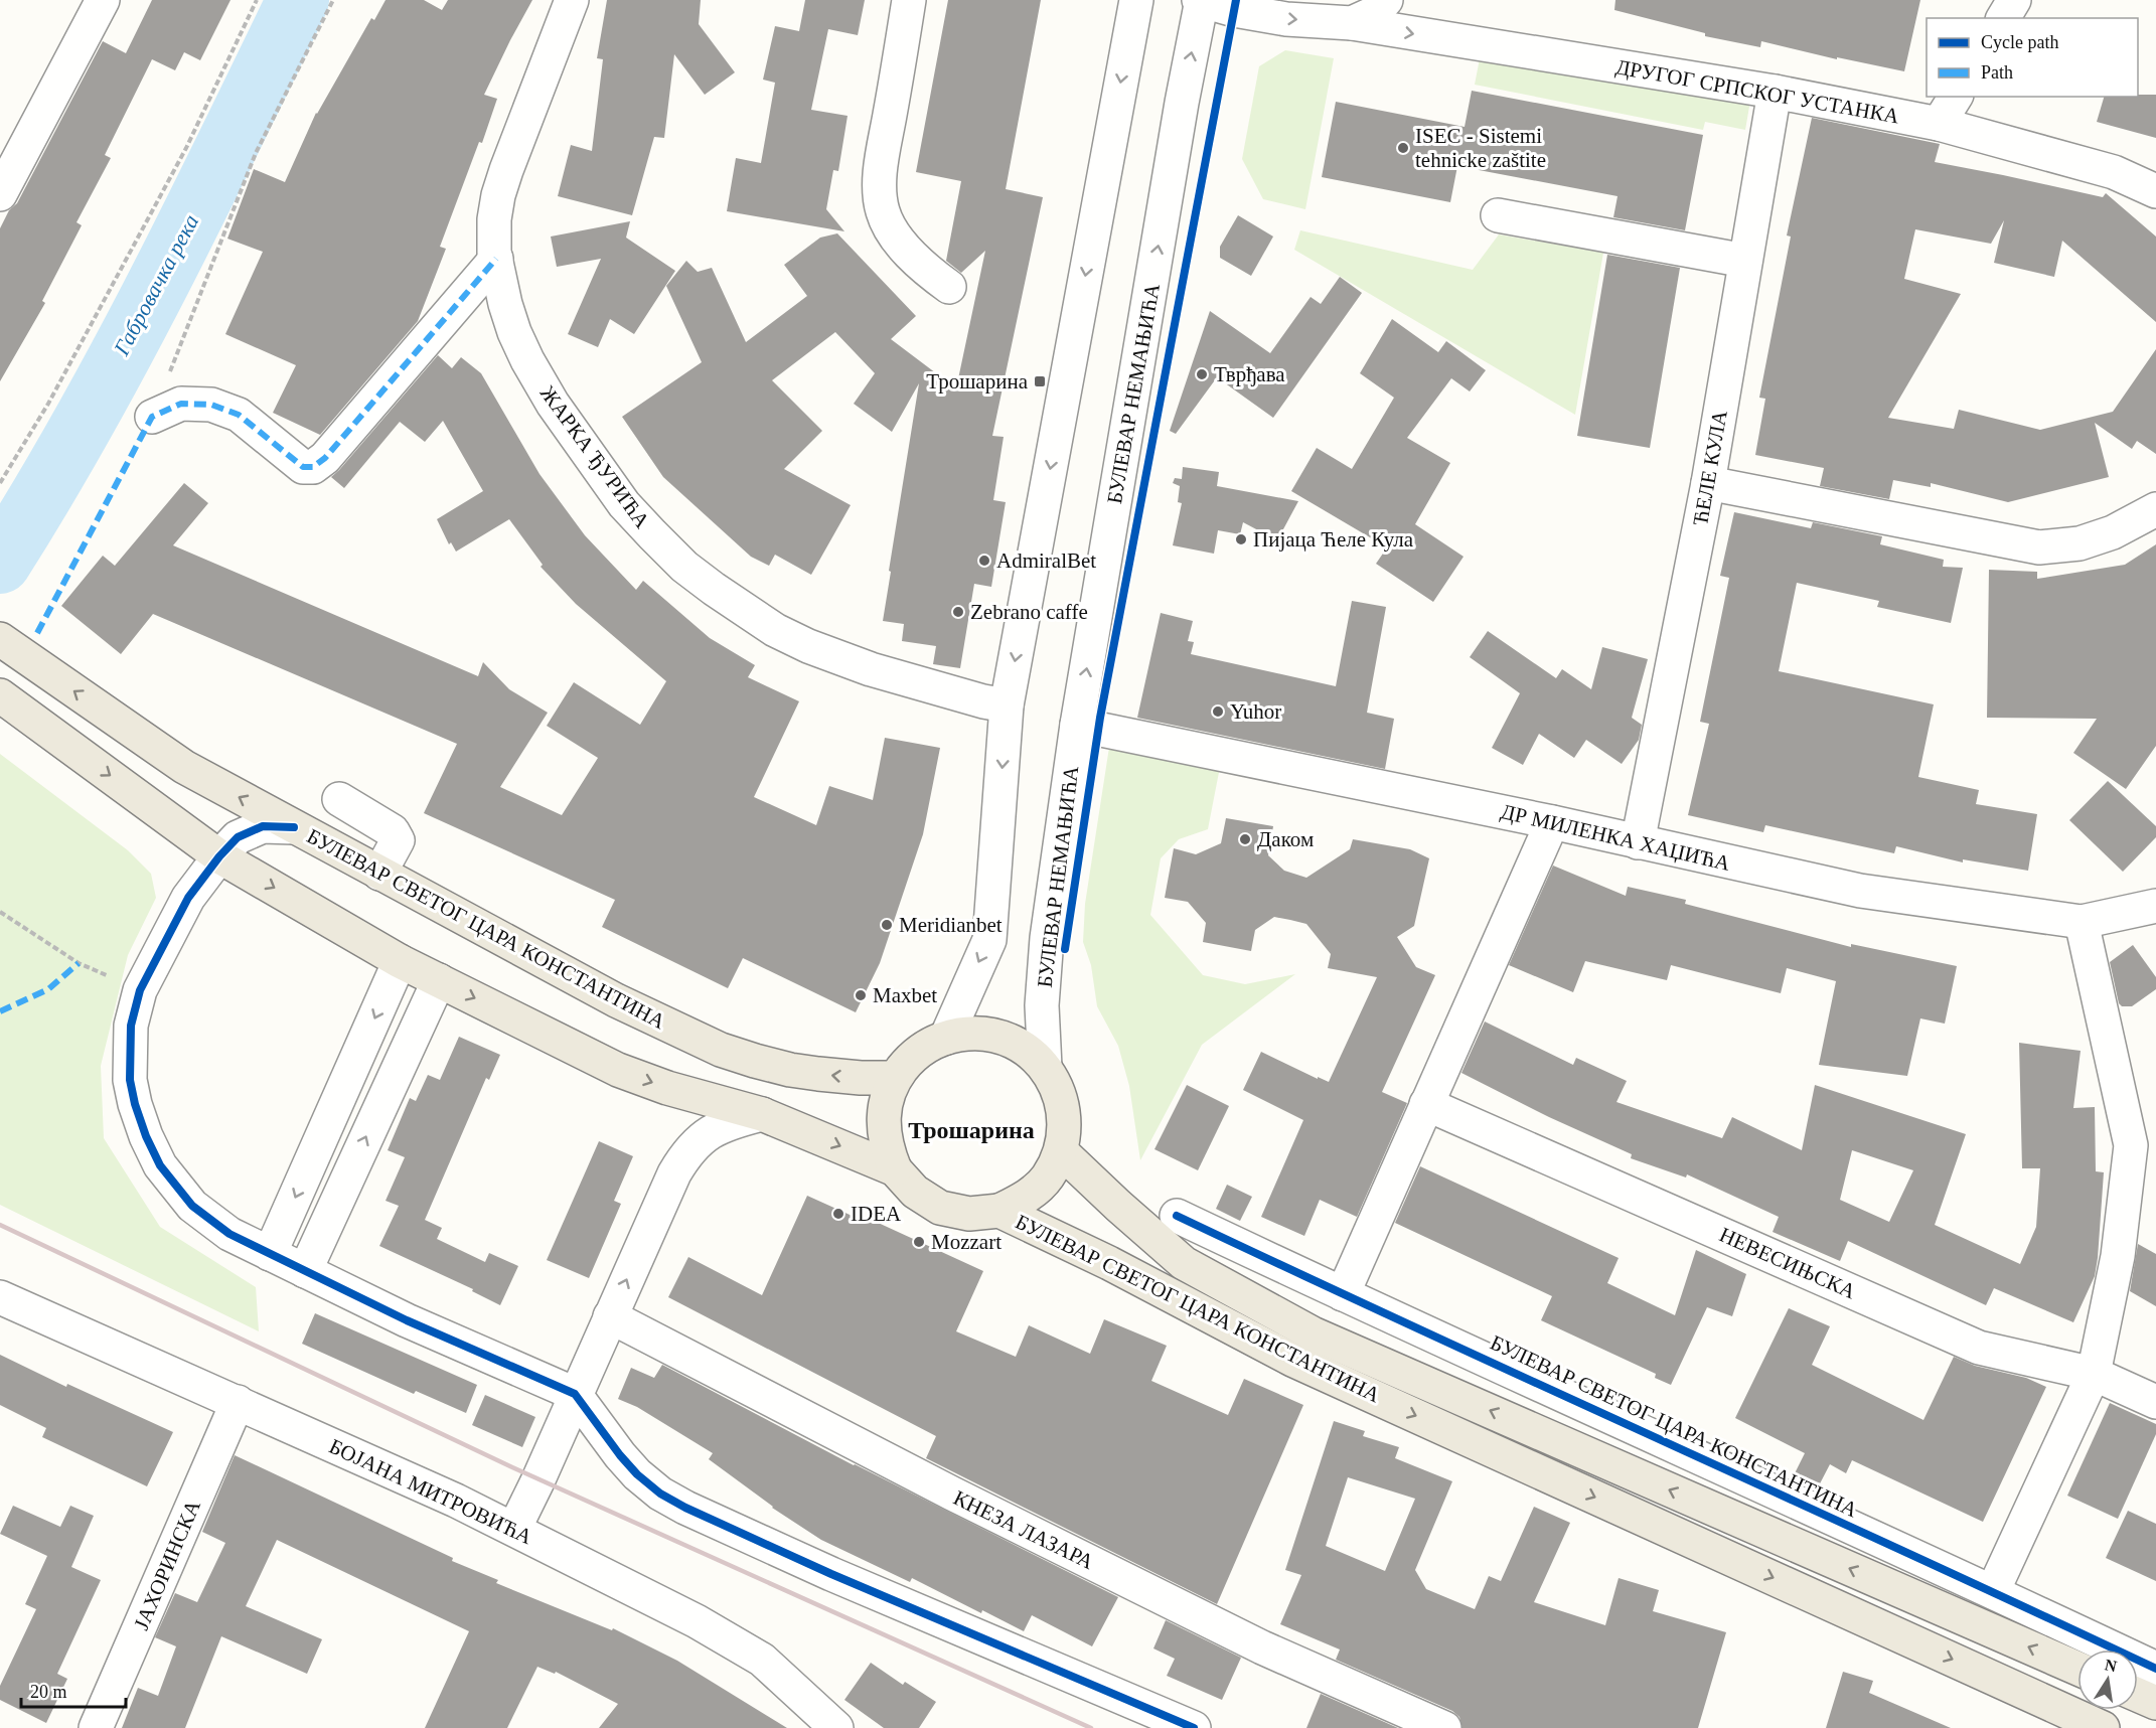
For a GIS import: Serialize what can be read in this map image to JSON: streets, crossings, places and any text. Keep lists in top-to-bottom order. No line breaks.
{"streets":{"main road":["БУЛЕВАР СВЕТОГ ЦАРА КОНСТАНТИНА"],"street":["ДРУГОГ СРПСКОГ УСТАНКА","БУЛЕВАР НЕМАЊИЋА","ЖАРКА ЂУРИЋА","ЋЕЛЕ КУЛА","ДР МИЛЕНКА ХАЏИЋА","НЕВЕСИЊСКА","БОЈАНА МИТРОВИЋА","КНЕЗА ЛАЗАРА","ЈАХОРИНСКА"]},"crossings":[["ДРУГОГ СРПСКОГ УСТАНКА","БУЛЕВАР НЕМАЊИЋА"],["ДРУГОГ СРПСКОГ УСТАНКА","ЋЕЛЕ КУЛА"],["БУЛЕВАР НЕМАЊИЋА","ДР МИЛЕНКА ХАЏИЋА"],["БУЛЕВАР НЕМАЊИЋА","БУЛЕВАР СВЕТОГ ЦАРА КОНСТАНТИНА"],["ЋЕЛЕ КУЛА","ДР МИЛЕНКА ХАЏИЋА"],["БОЈАНА МИТРОВИЋА","ЈАХОРИНСКА"]],"districts":["Трошарина"],"water":["Габровачка река"],"places":{"other":["ISEC - Sistemi tehnicke zaštite","Тврђава","Пијаца Ћеле Кула","AdmiralBet","Zebrano caffe","Yuhor","Даком","Meridianbet","Maxbet","IDEA","Mozzart"],"transit":["Трошарина"]},"legend":["Cycle path","Path"],"scale_bar":"20 m","north":"top"}
